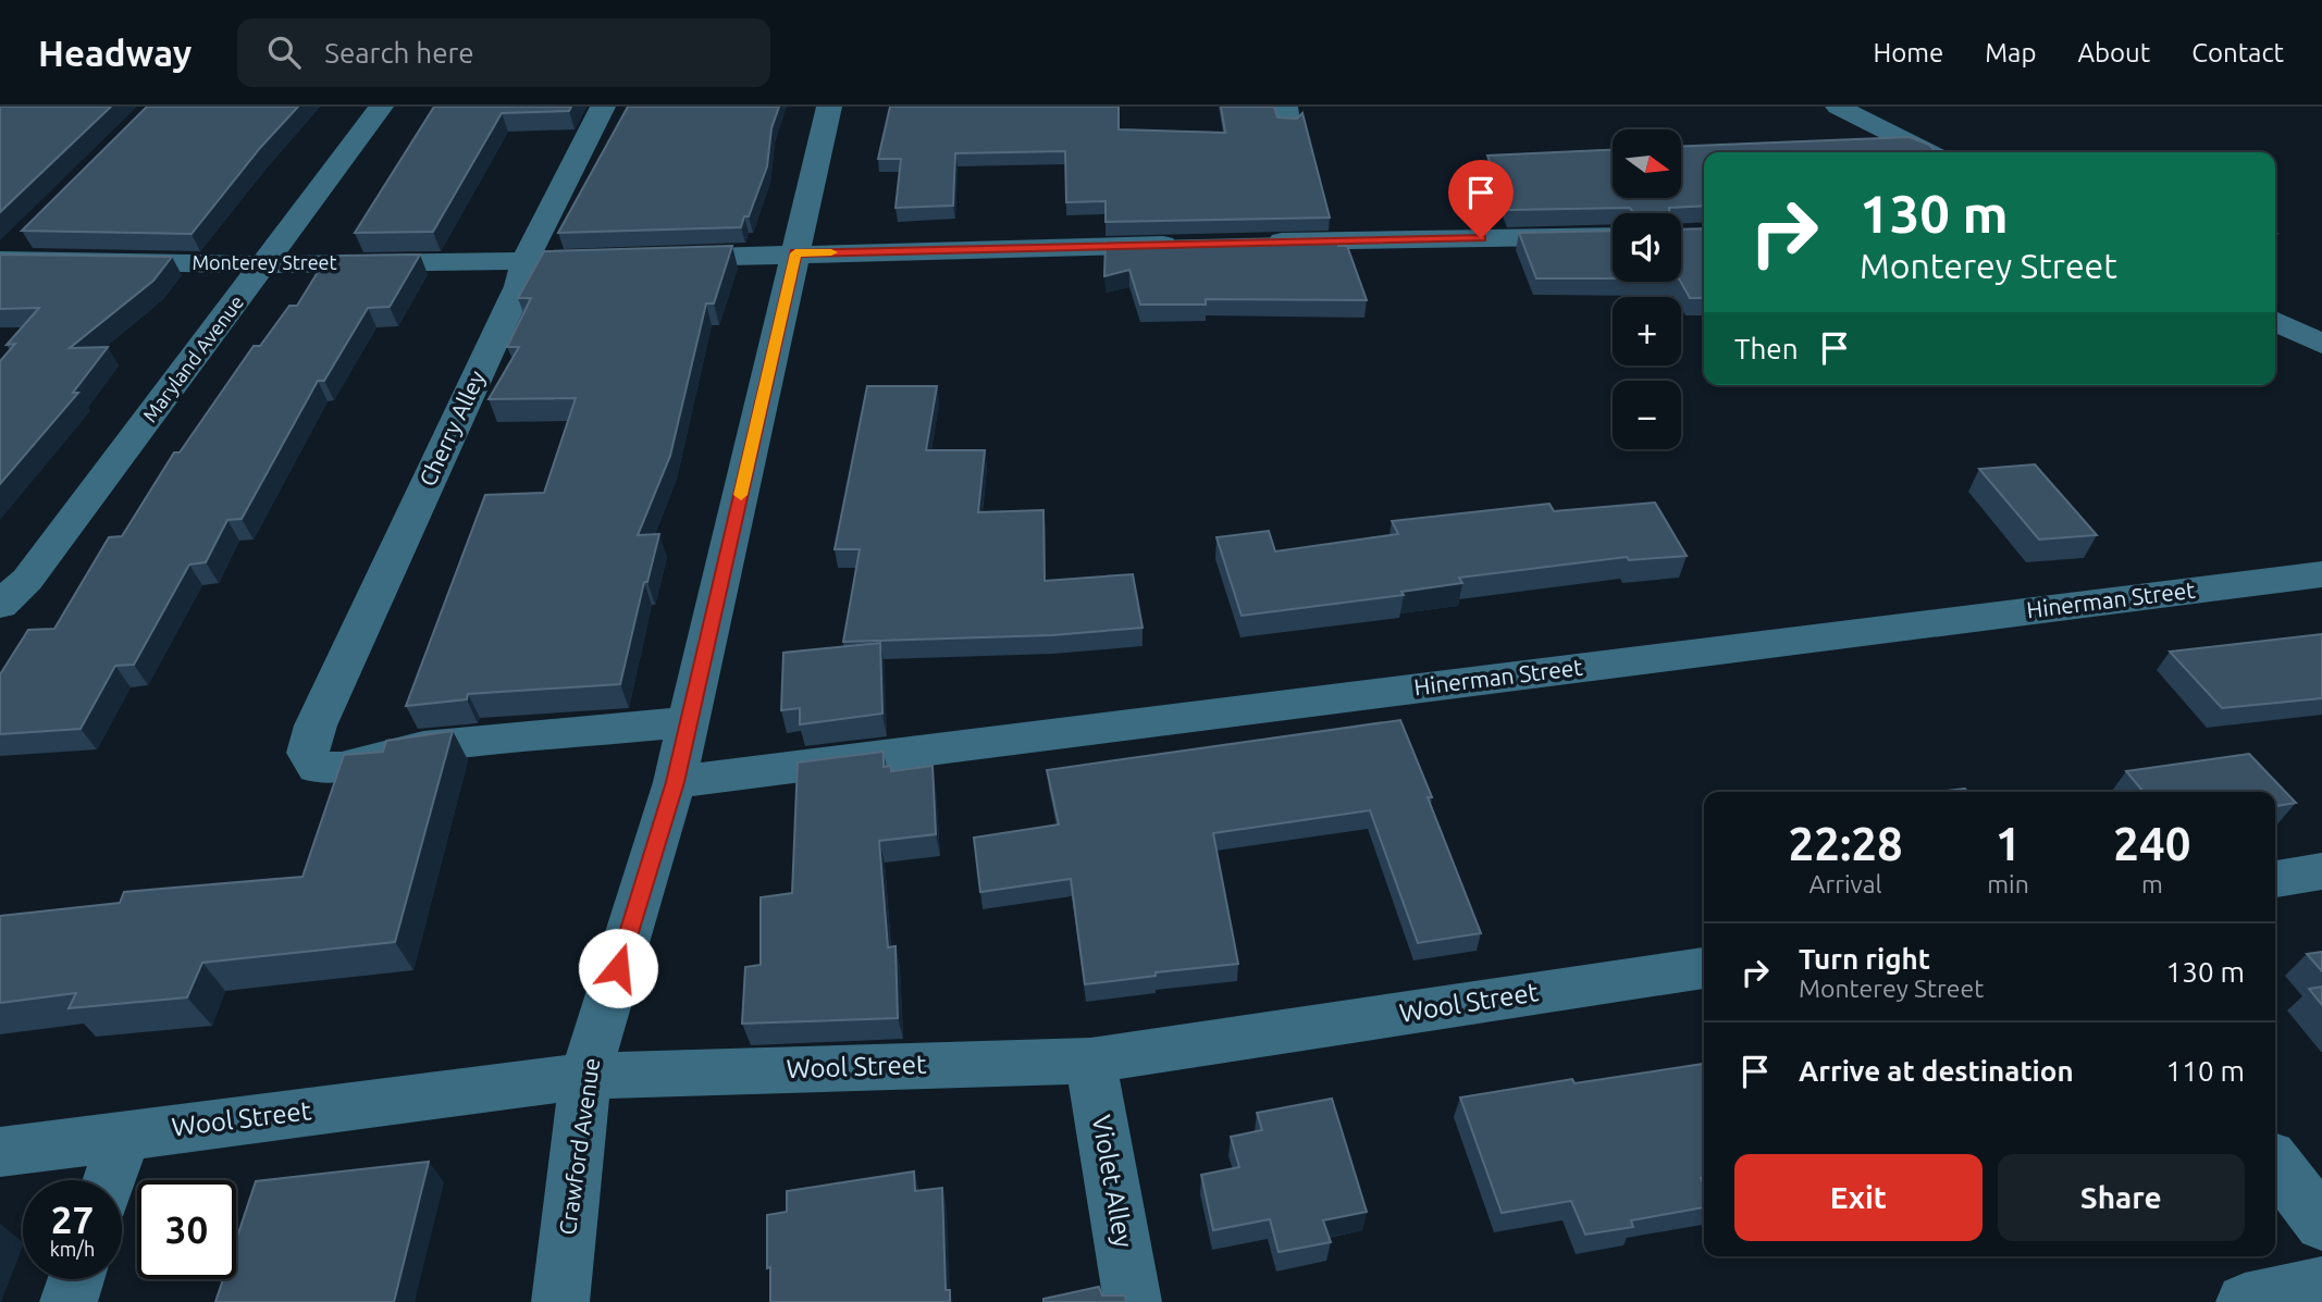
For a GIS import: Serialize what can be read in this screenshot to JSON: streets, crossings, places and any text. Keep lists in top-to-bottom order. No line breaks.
{"streets":{"street":["Monterey Street","Maryland Avenue","Cherry Alley","Hinerman Street","Wool Street","Crawford Avenue","Violet Alley"]},"crossings":[["Monterey Street","Maryland Avenue"],["Monterey Street","Cherry Alley"],["Monterey Street","Crawford Avenue"],["Cherry Alley","Crawford Avenue"],["Hinerman Street","Crawford Avenue"],["Wool Street","Crawford Avenue"],["Wool Street","Violet Alley"]],"north":"right","page":{"header":"Headway","search":"Search here","nav":["Home","Map","About","Contact"],"map_buttons":["+","−"],"turn":["130 m","Monterey Street"],"then":"Then","eta":["22:28","Arrival","1","min","240","m"],"list":[{"name":"Turn right","note":"Monterey Street","value":"130 m"},{"name":"Arrive at destination","value":"110 m"}],"buttons":["Exit","Share"],"speed":"27 km/h","limit":"30"}}
